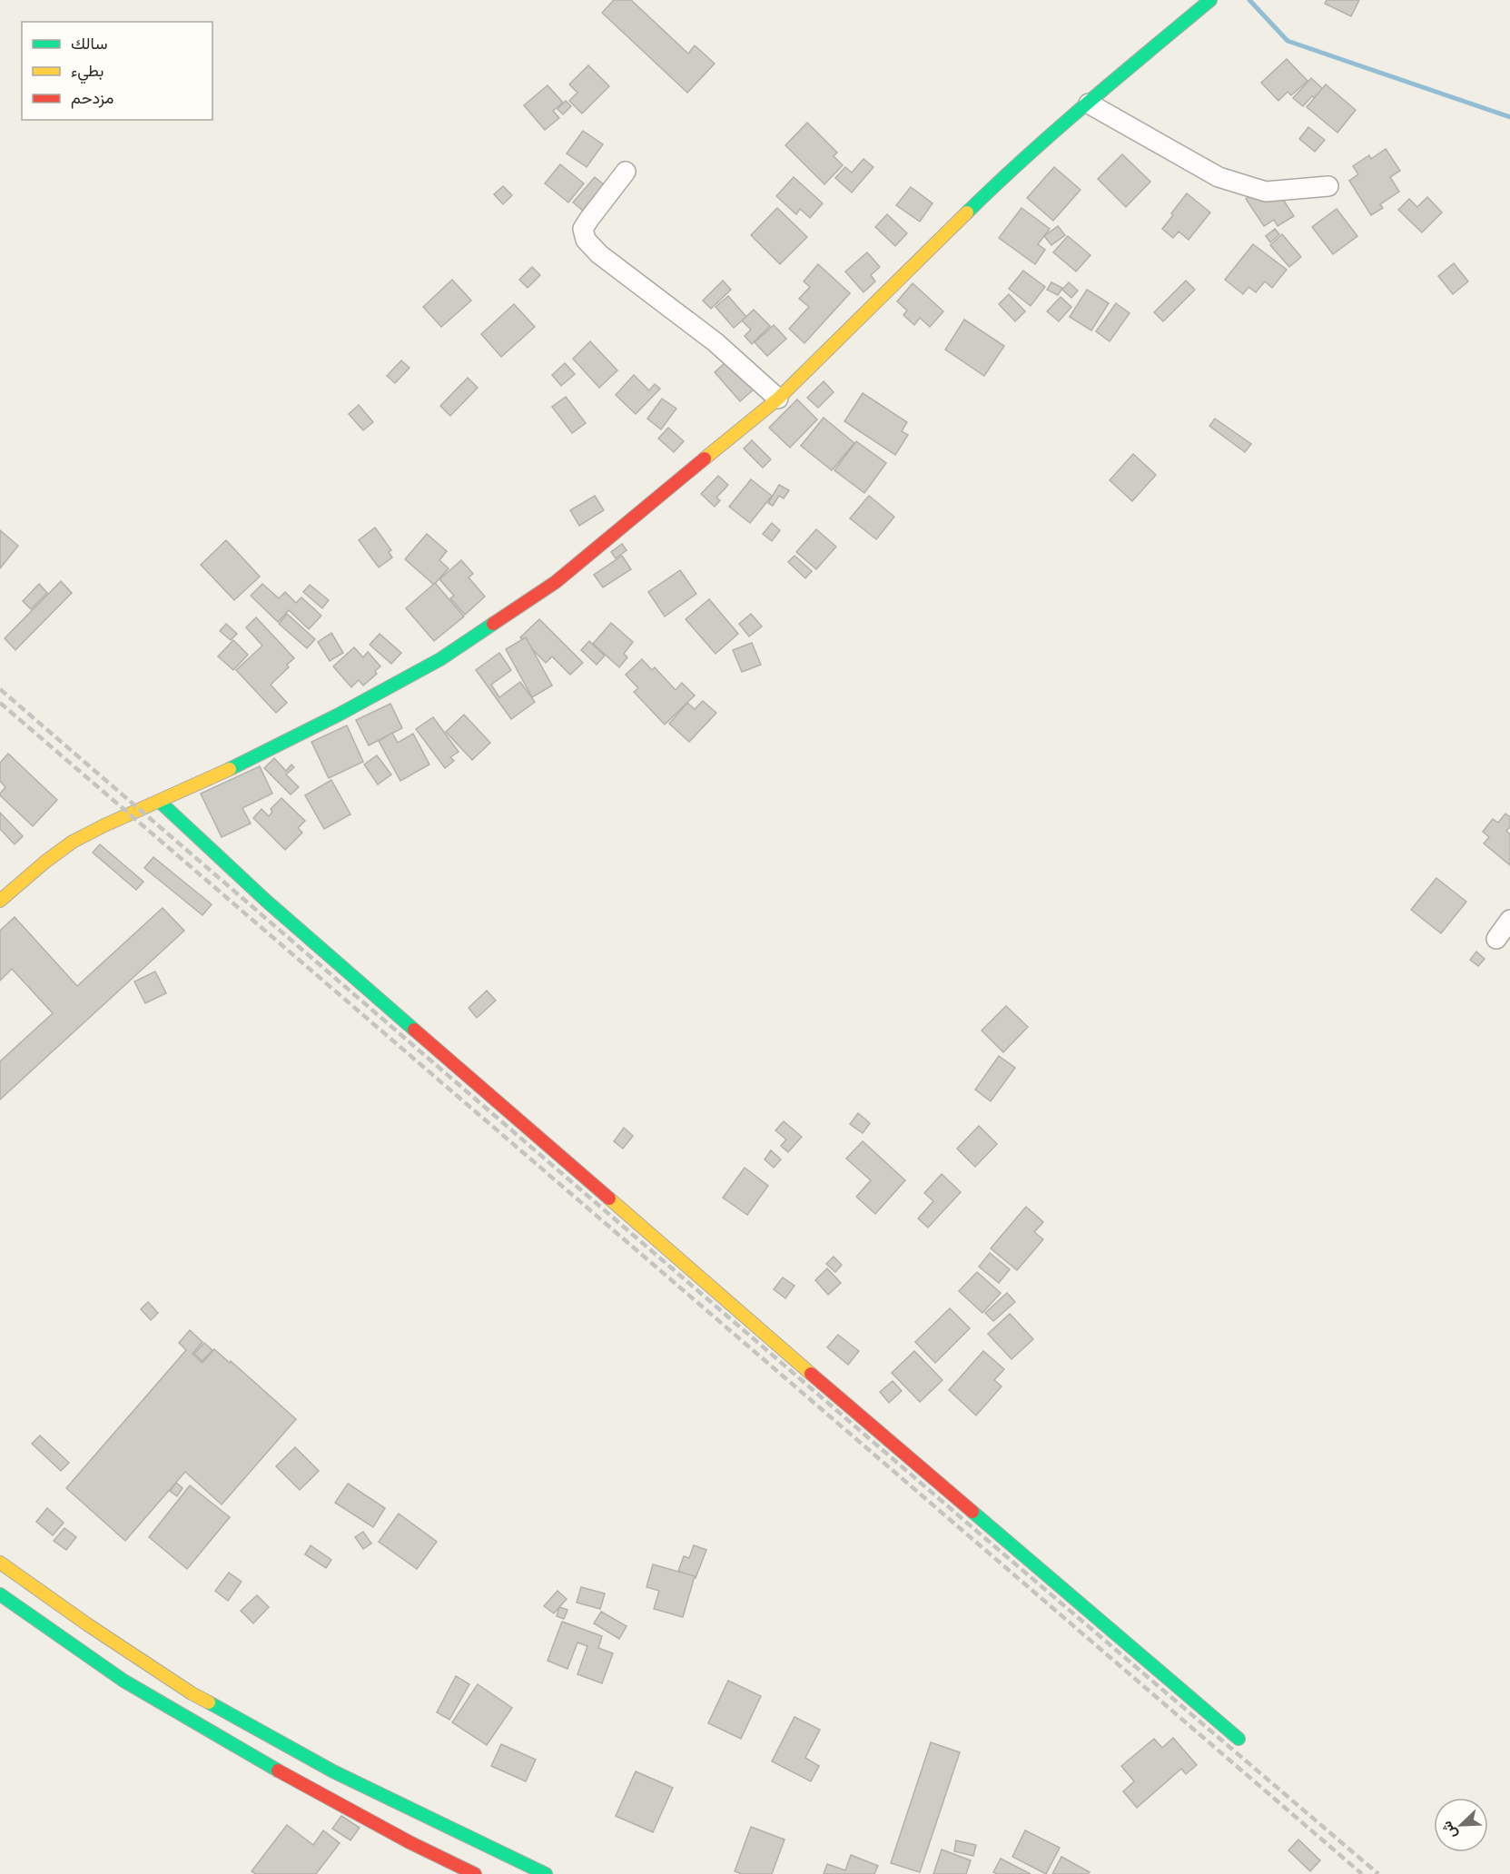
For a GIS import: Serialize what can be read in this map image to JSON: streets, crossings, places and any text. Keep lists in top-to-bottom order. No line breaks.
{"legend":["سالك","بطيء","مزدحم"],"north":"bottom left"}
